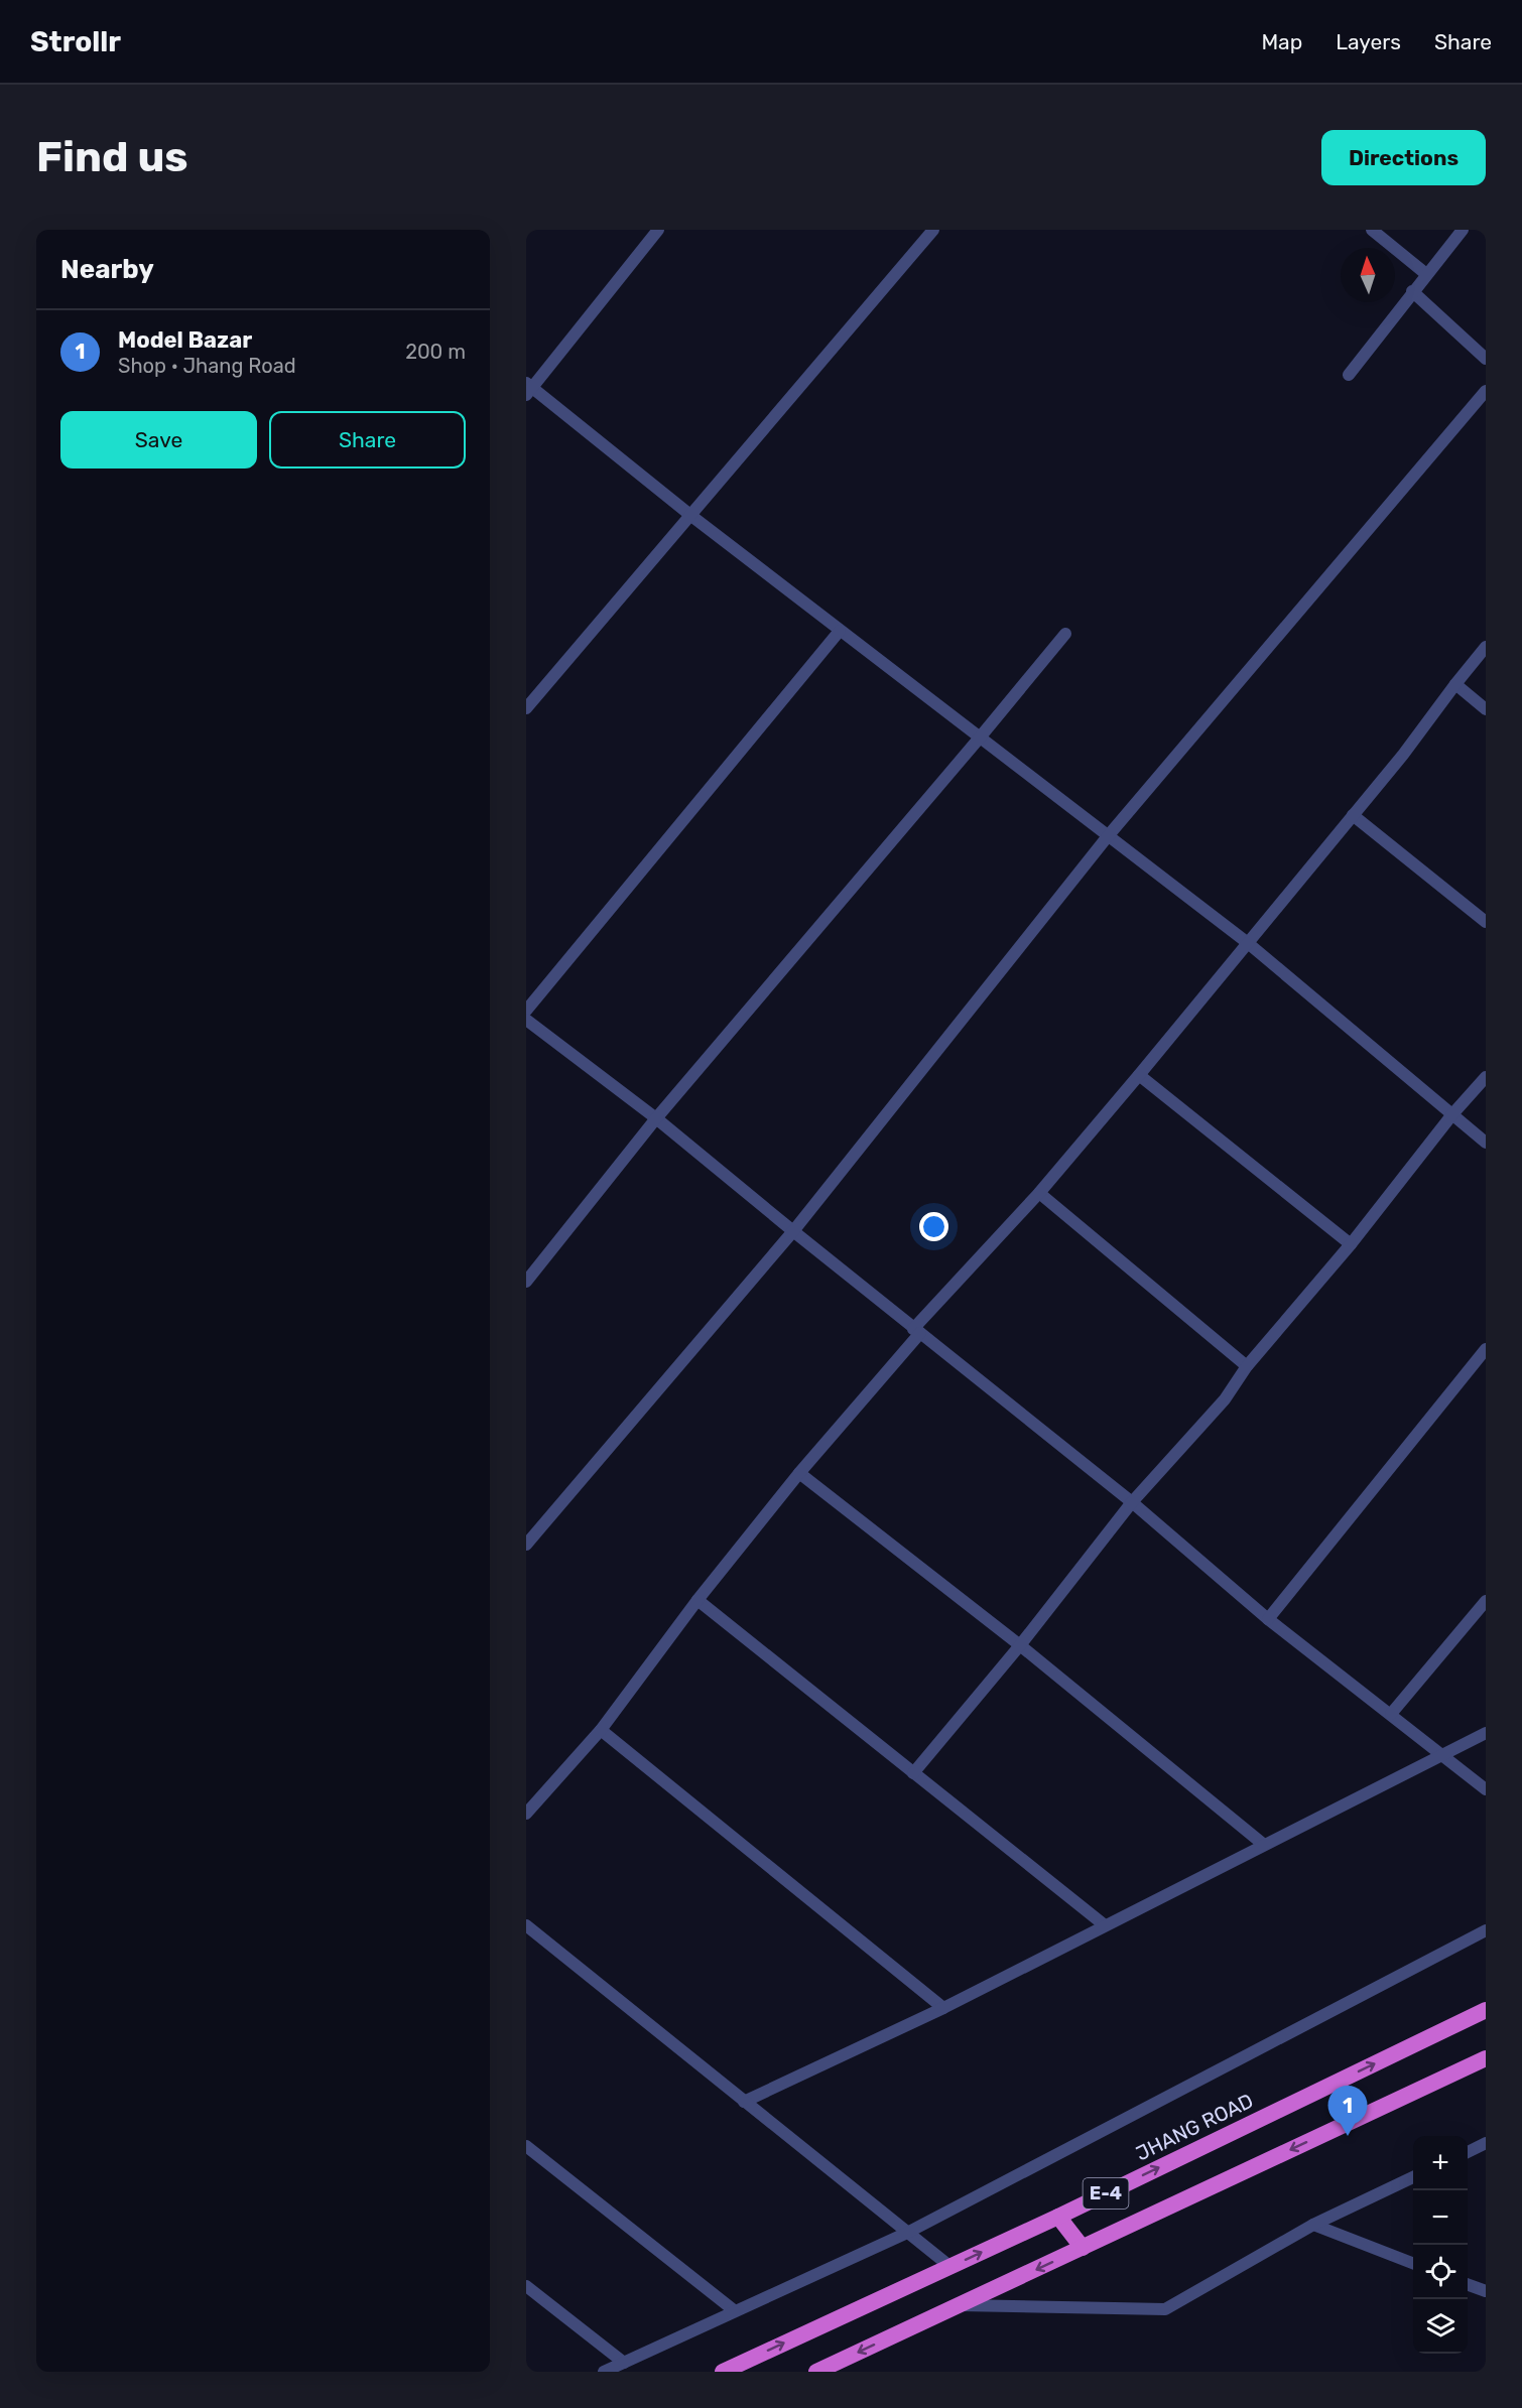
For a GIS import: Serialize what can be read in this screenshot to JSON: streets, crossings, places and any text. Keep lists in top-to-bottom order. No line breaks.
{"streets":{"highway":["JHANG ROAD","E-4"]},"north":"top","page":{"header":"Strollr","nav":["Map","Layers","Share"],"buttons":["Directions",["Save","Share"]],"title":"Find us","heading":"Nearby","list":[{"mark":"1","name":"Model Bazar","note":"Shop · Jhang Road","value":"200 m"}],"pins":"1","map_buttons":["+","−"]}}
